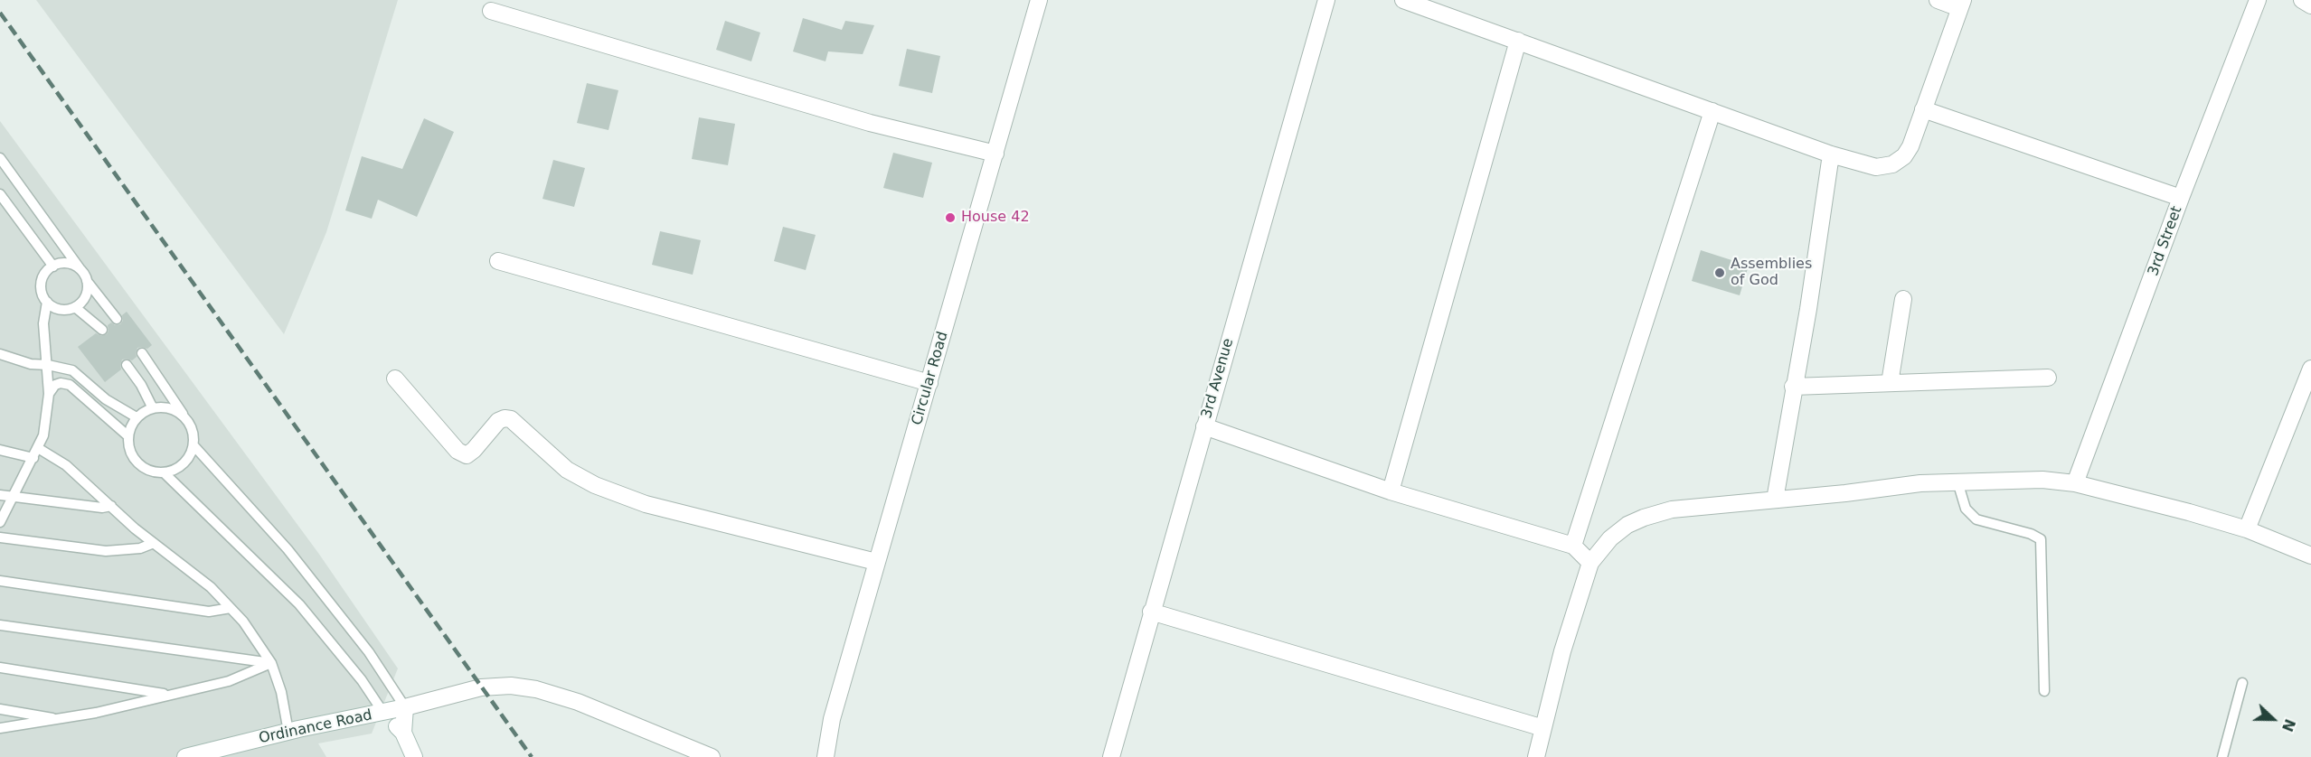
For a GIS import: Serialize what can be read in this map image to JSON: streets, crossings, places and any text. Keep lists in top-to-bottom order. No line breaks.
{"streets":{"street":["3rd Street","Circular Road","3rd Avenue","Ordinance Road"]},"places":["House 42","Assemblies of God"],"north":"right"}
